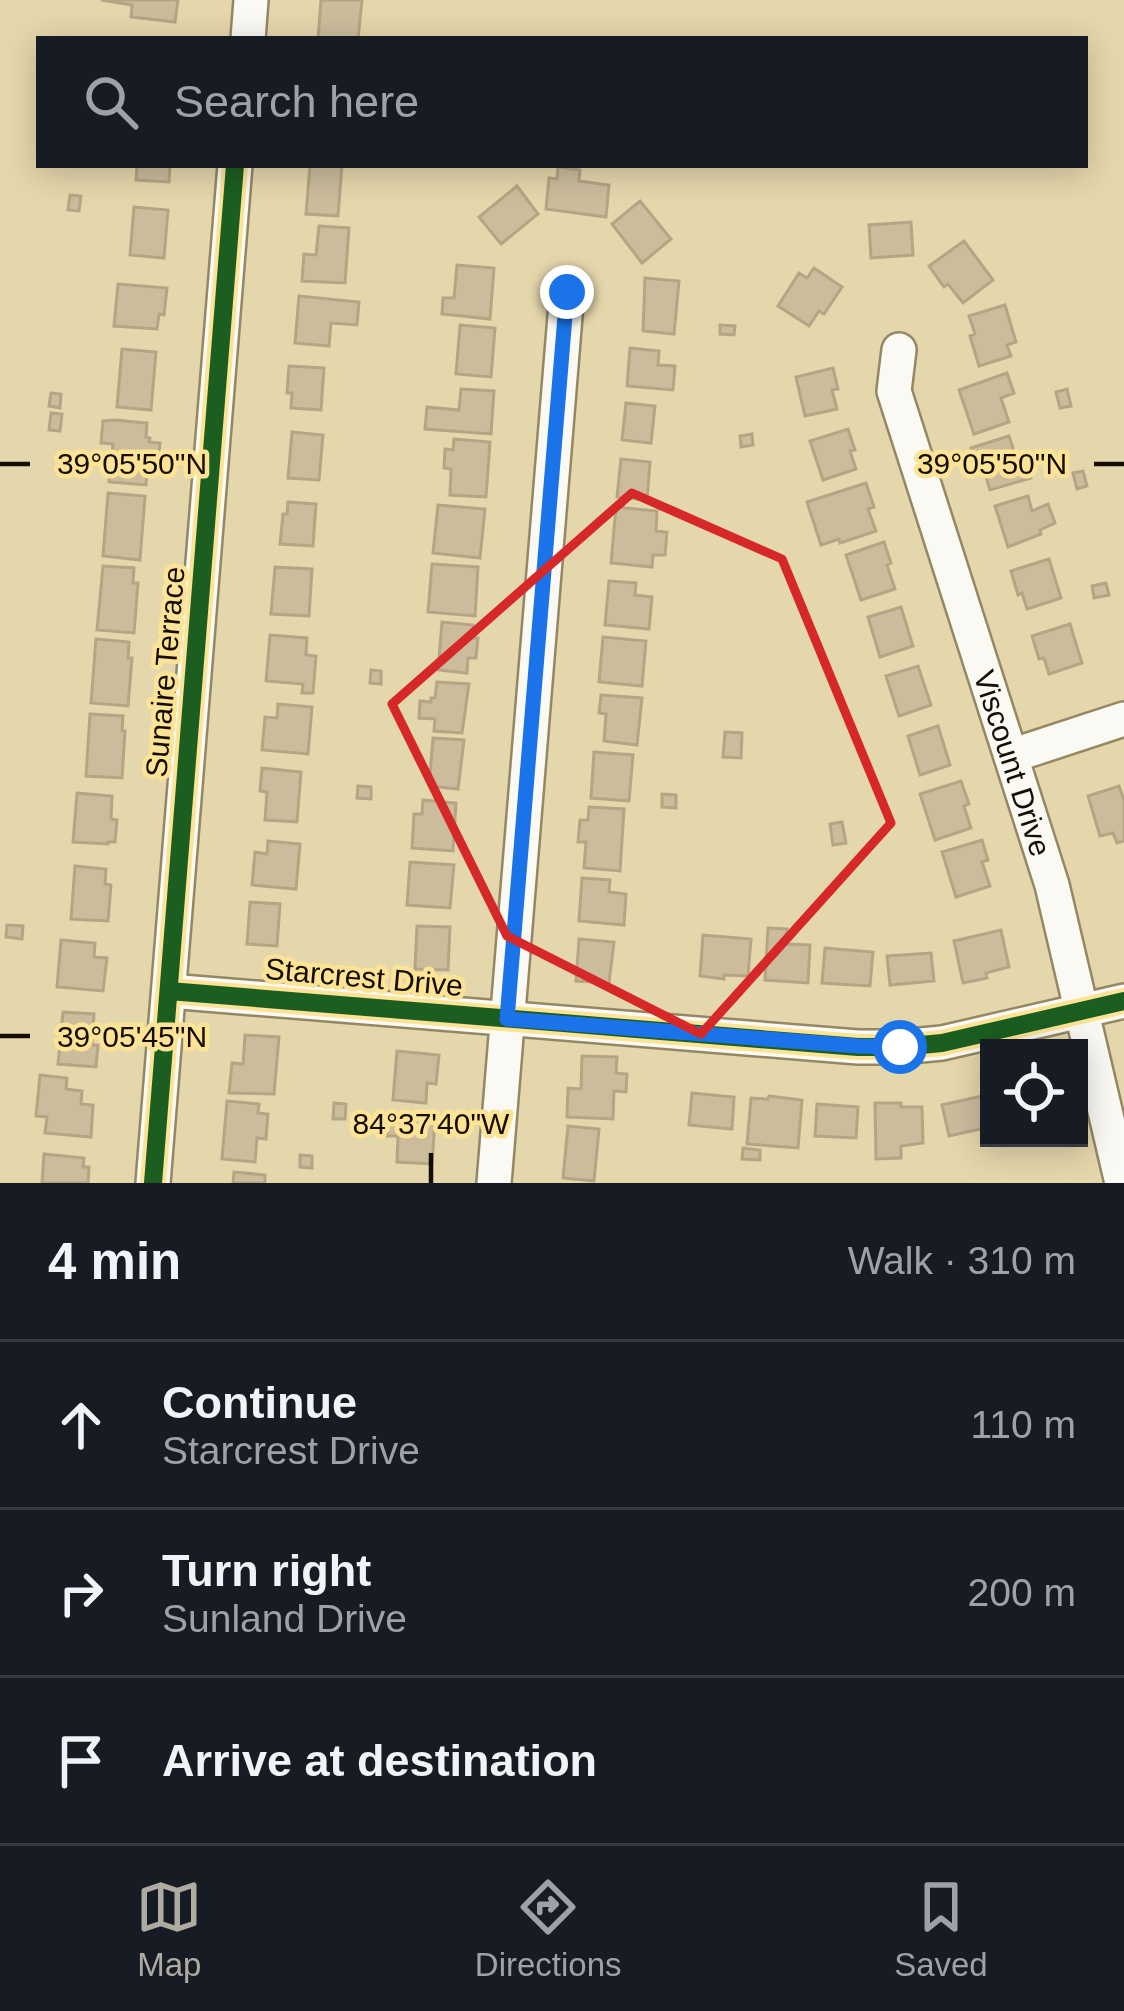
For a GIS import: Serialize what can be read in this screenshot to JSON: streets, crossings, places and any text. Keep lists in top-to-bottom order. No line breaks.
{"streets":{"street":["Sunaire Terrace","Viscount Drive","Starcrest Drive"]},"crossings":[["Sunaire Terrace","Starcrest Drive"],["Viscount Drive","Starcrest Drive"]],"page":{"search":"Search here","heading":["4 min","Walk · 310 m"],"list":[["Continue","Starcrest Drive","110 m"],["Turn right","Sunland Drive","200 m"],"Arrive at destination"],"nav":["Map","Directions","Saved"]},"coordinates":["39°05'50\"N","39°05'45\"N","84°37'40\"W"]}
